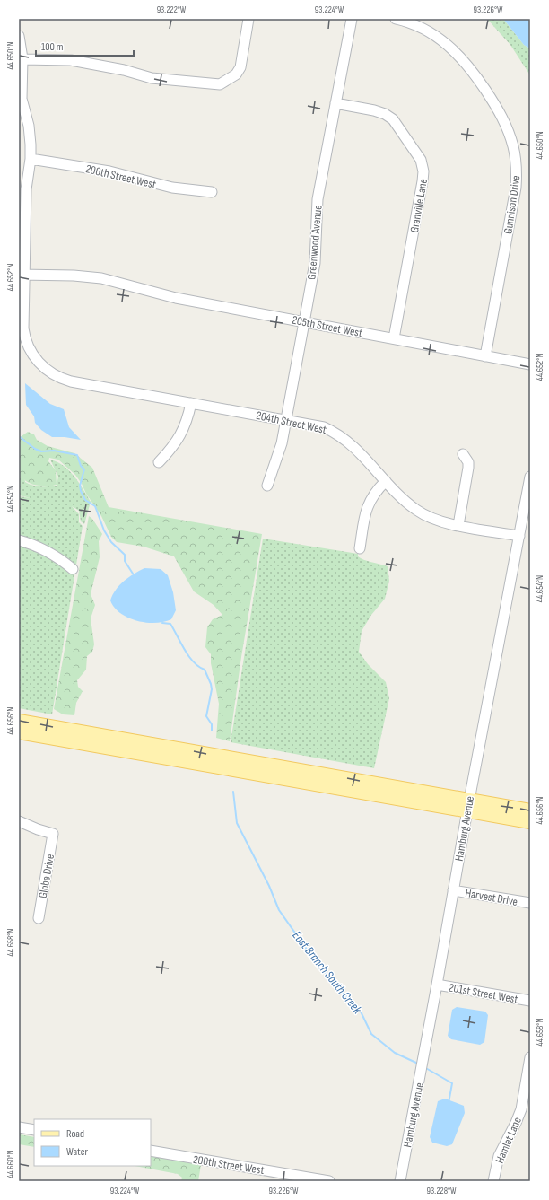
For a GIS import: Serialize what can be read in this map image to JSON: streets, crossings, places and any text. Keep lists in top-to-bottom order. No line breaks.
{"streets":{"street":["206th Street West","Gunnison Drive","Granville Lane","Greenwood Avenue","205th Street West","204th Street West","Hamburg Avenue","Globe Drive","Harvest Drive","201st Street West","Hamlet Lane","200th Street West"]},"crossings":[["206th Street West","204th Street West"],["Gunnison Drive","205th Street West"],["Granville Lane","Greenwood Avenue"],["Granville Lane","205th Street West"],["Greenwood Avenue","205th Street West"],["Greenwood Avenue","204th Street West"],["205th Street West","204th Street West"],["204th Street West","Hamburg Avenue"],["Hamburg Avenue","Harvest Drive"],["Hamburg Avenue","201st Street West"]],"water":["East Branch South Creek"],"legend":["Road","Water"],"scale_bar":"100 m","coordinates":["93.222°W","93.224°W","93.226°W","44.650°N","44.652°N","44.654°N","44.656°N","44.658°N","44.660°N","93.228°W"]}
